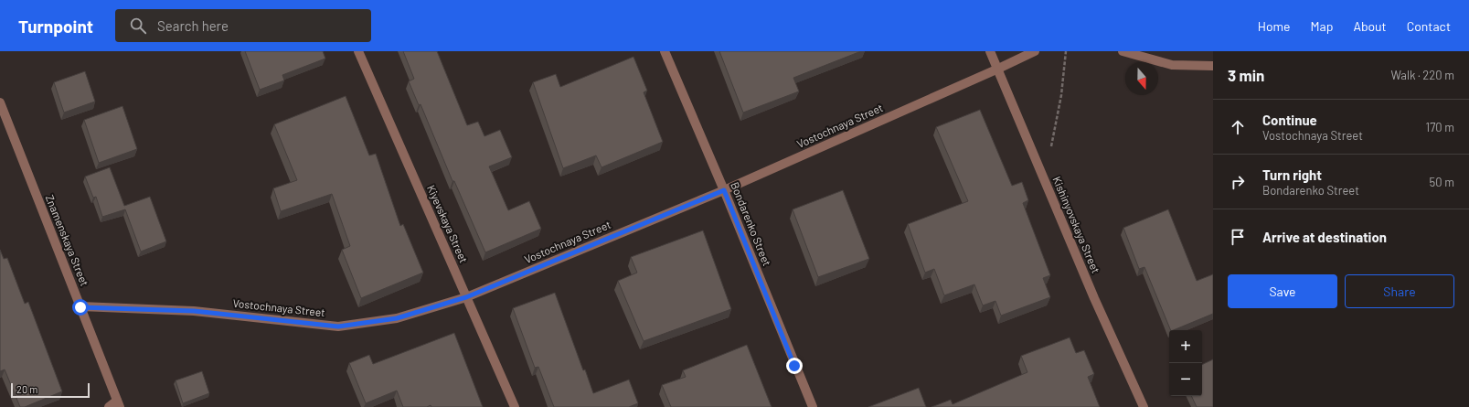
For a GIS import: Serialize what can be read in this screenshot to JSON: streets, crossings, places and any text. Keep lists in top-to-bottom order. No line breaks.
{"streets":{"street":["Vostochnaya Street","Kiyevskaya Street","Bondarenko Street","Kishinyovskaya Street","Znamenskaya Street"]},"crossings":[["Vostochnaya Street","Kiyevskaya Street"],["Vostochnaya Street","Bondarenko Street"],["Vostochnaya Street","Kishinyovskaya Street"],["Vostochnaya Street","Znamenskaya Street"]],"scale_bar":"20 m","north":"bottom","page":{"header":"Turnpoint","search":"Search here","nav":["Home","Map","About","Contact"],"heading":["3 min","Walk · 220 m"],"list":[["Continue","Vostochnaya Street","170 m"],["Turn right","Bondarenko Street","50 m"],"Arrive at destination"],"buttons":["Save","Share"],"map_buttons":["+","−"],"scale":"20 m"}}
